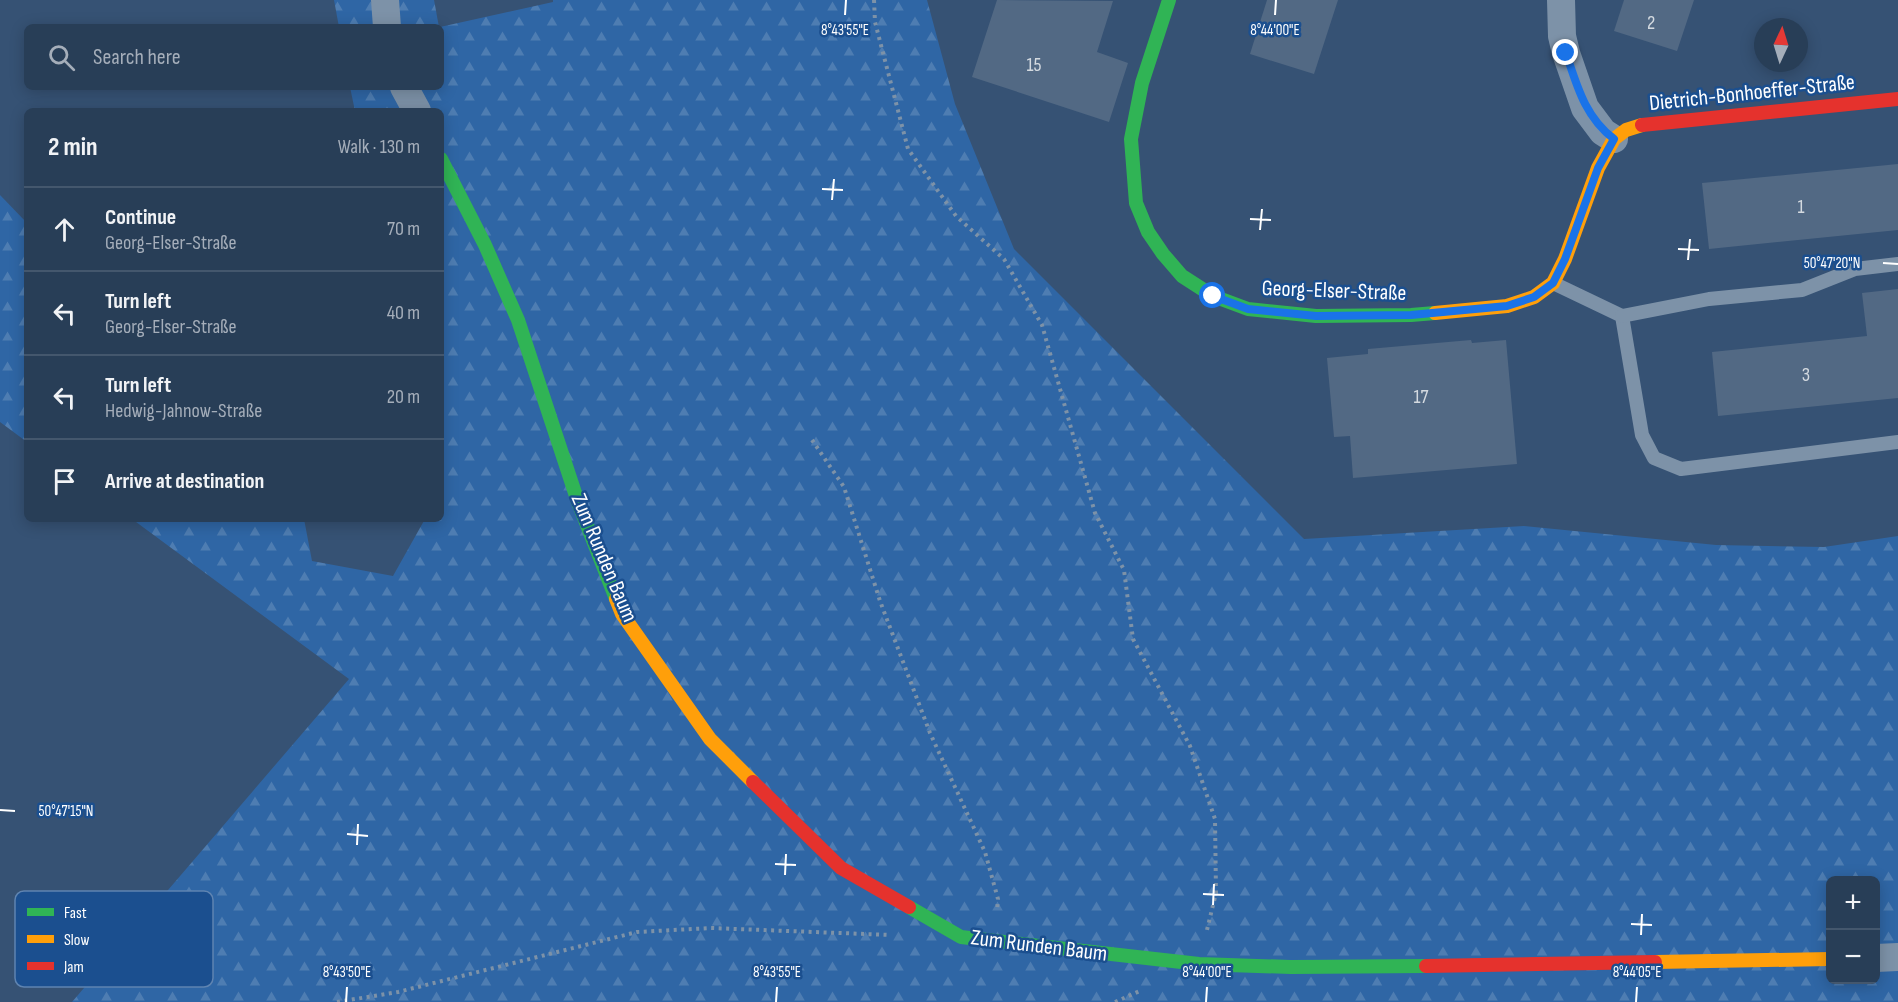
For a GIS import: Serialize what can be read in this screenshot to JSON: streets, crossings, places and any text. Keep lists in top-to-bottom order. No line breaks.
{"streets":{"street":["Dietrich-Bonhoeffer-Straße","Georg-Elser-Straße","Zum Runden Baum"]},"house_numbers":["2","15","1","3","17"],"legend":["Fast","Slow","Jam"],"north":"top","page":{"search":"Search here","heading":["2 min","Walk · 130 m"],"list":[["Continue","Georg-Elser-Straße","70 m"],["Turn left","Georg-Elser-Straße","40 m"],["Turn left","Hedwig-Jahnow-Straße","20 m"],"Arrive at destination"],"map_buttons":["+","−"]},"coordinates":["8°43'55\"E","8°44'00\"E","50°47'20\"N","50°47'15\"N","8°43'50\"E","8°44'05\"E"]}
